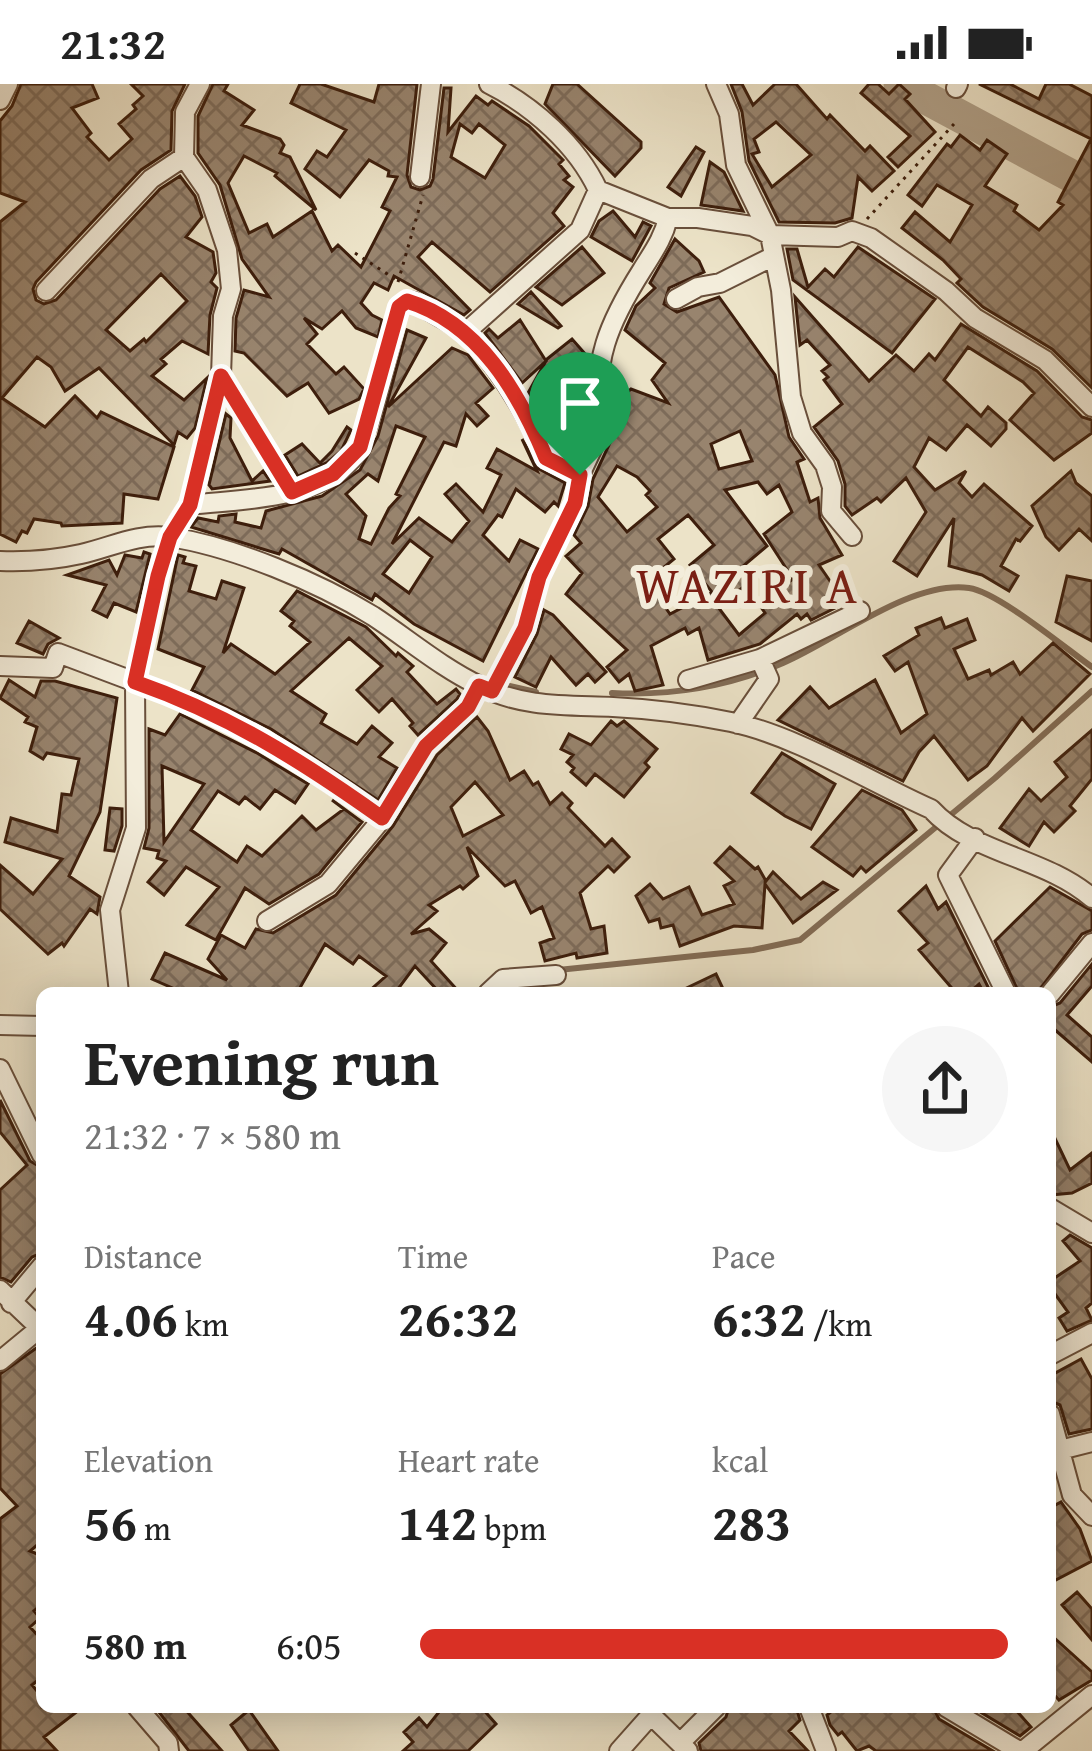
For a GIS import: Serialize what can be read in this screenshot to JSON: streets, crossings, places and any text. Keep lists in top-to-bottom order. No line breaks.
{"districts":["WAZIRI A"],"page":{"status":"21:32","heading":["Evening run","21:32 · 7 × 580 m"],"stats":[["Distance","4.06 km"],["Time","26:32"],["Pace","6:32 /km"],["Elevation","56 m"],["Heart rate","142 bpm"],["kcal","283"]],"list":[{"name":"580 m","note":"6:05"}]}}
